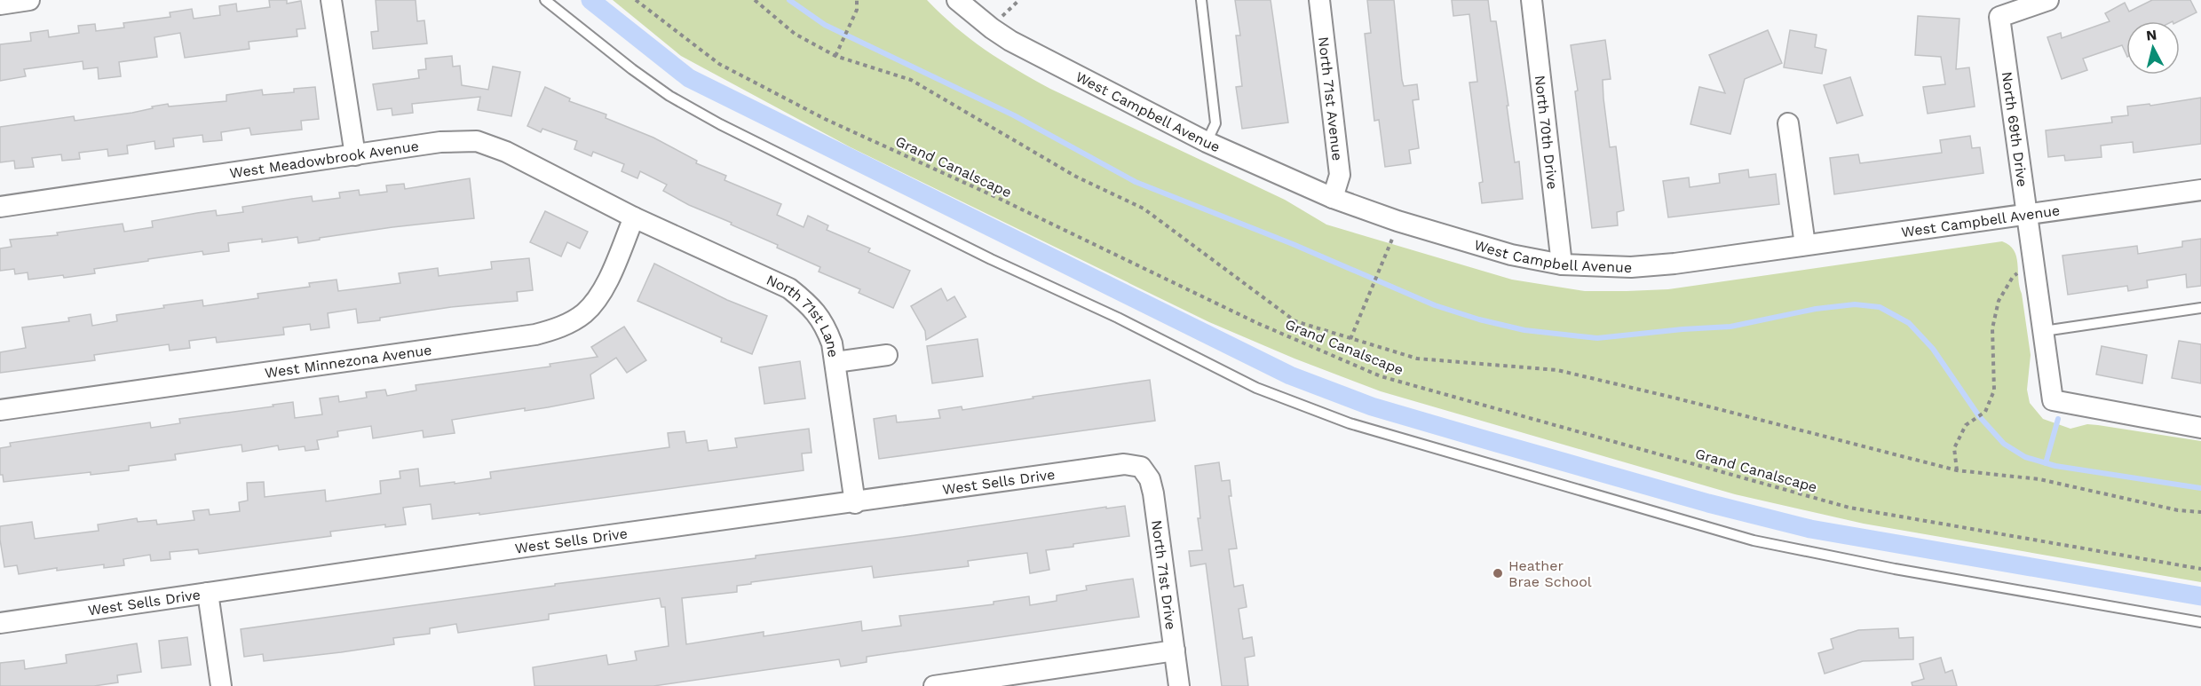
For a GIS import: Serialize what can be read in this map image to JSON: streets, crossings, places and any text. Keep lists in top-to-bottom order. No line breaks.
{"streets":{"street":["North 71st Avenue","West Campbell Avenue","North 69th Drive","North 70th Drive","West Meadowbrook Avenue","North 71st Lane","West Minnezona Avenue","West Sells Drive","North 71st Drive"],"path":["Grand Canalscape"]},"crossings":[["North 71st Avenue","West Campbell Avenue"],["West Campbell Avenue","North 69th Drive"],["West Campbell Avenue","North 70th Drive"],["West Meadowbrook Avenue","North 71st Lane"],["West Meadowbrook Avenue","West Minnezona Avenue"],["North 71st Lane","West Minnezona Avenue"],["North 71st Lane","West Sells Drive"],["West Sells Drive","North 71st Drive"]],"places":["Heather Brae School"],"north":"top"}
